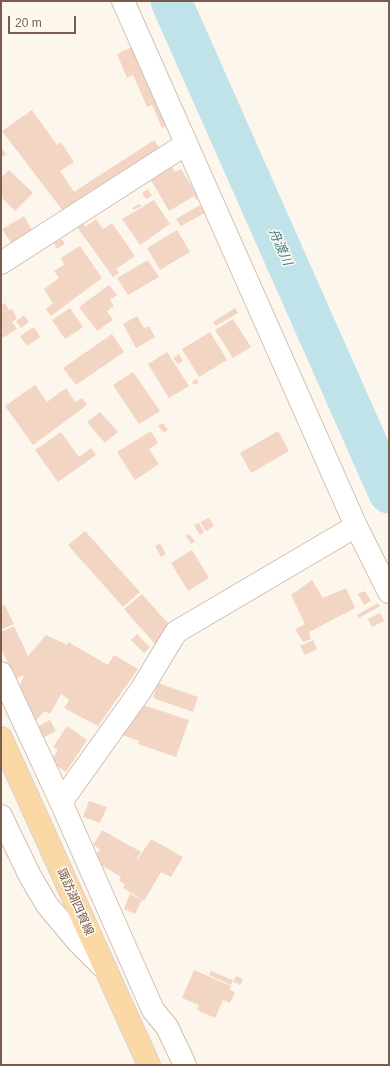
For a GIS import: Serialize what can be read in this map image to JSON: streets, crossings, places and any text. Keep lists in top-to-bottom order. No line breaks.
{"streets":{"main road":["諏訪湖四賀線"]},"water":["舟渡川"],"scale_bar":"20 m"}
